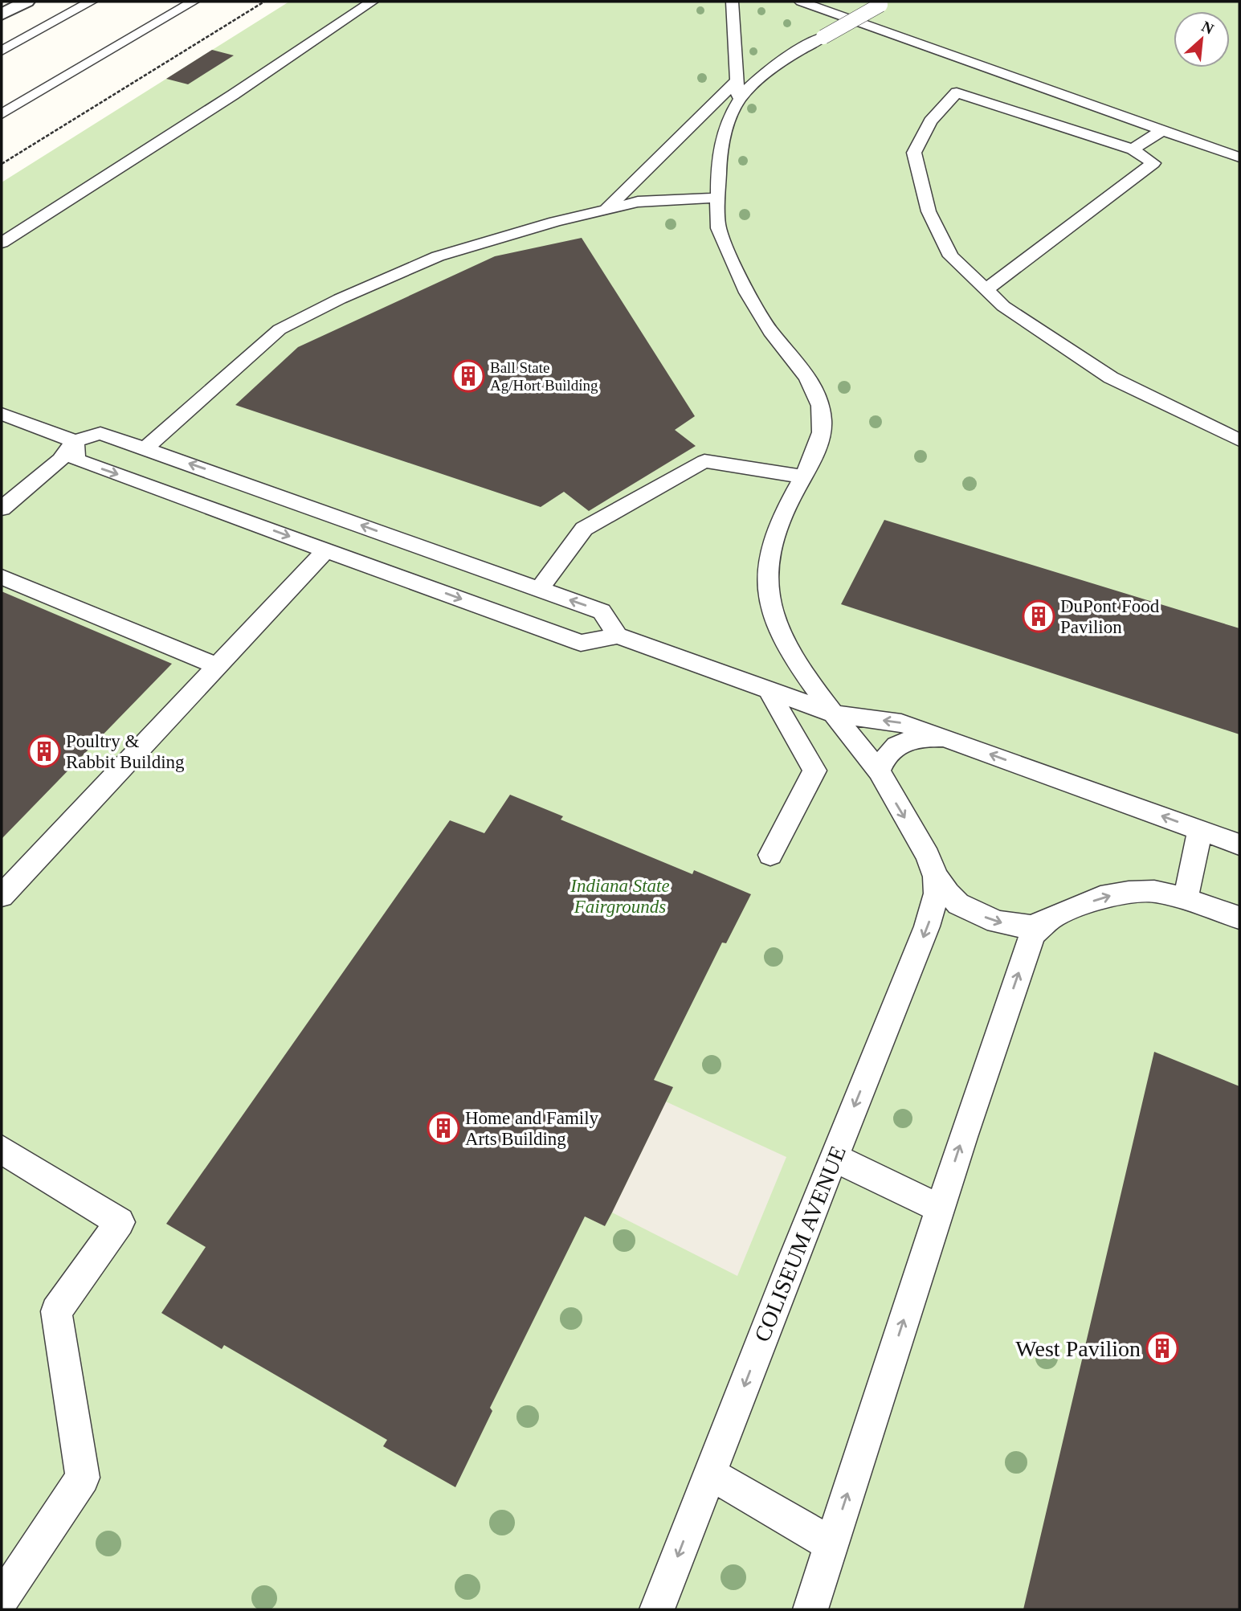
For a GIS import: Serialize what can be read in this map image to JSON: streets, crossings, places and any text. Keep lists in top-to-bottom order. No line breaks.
{"streets":{"lane":["COLISEUM AVENUE"]},"parks":["Indiana State Fairgrounds"],"places":{"building":["Ball State Ag/Hort Building","DuPont Food Pavilion","Poultry & Rabbit Building","Home and Family Arts Building","West Pavilion"]},"north":"top right"}
